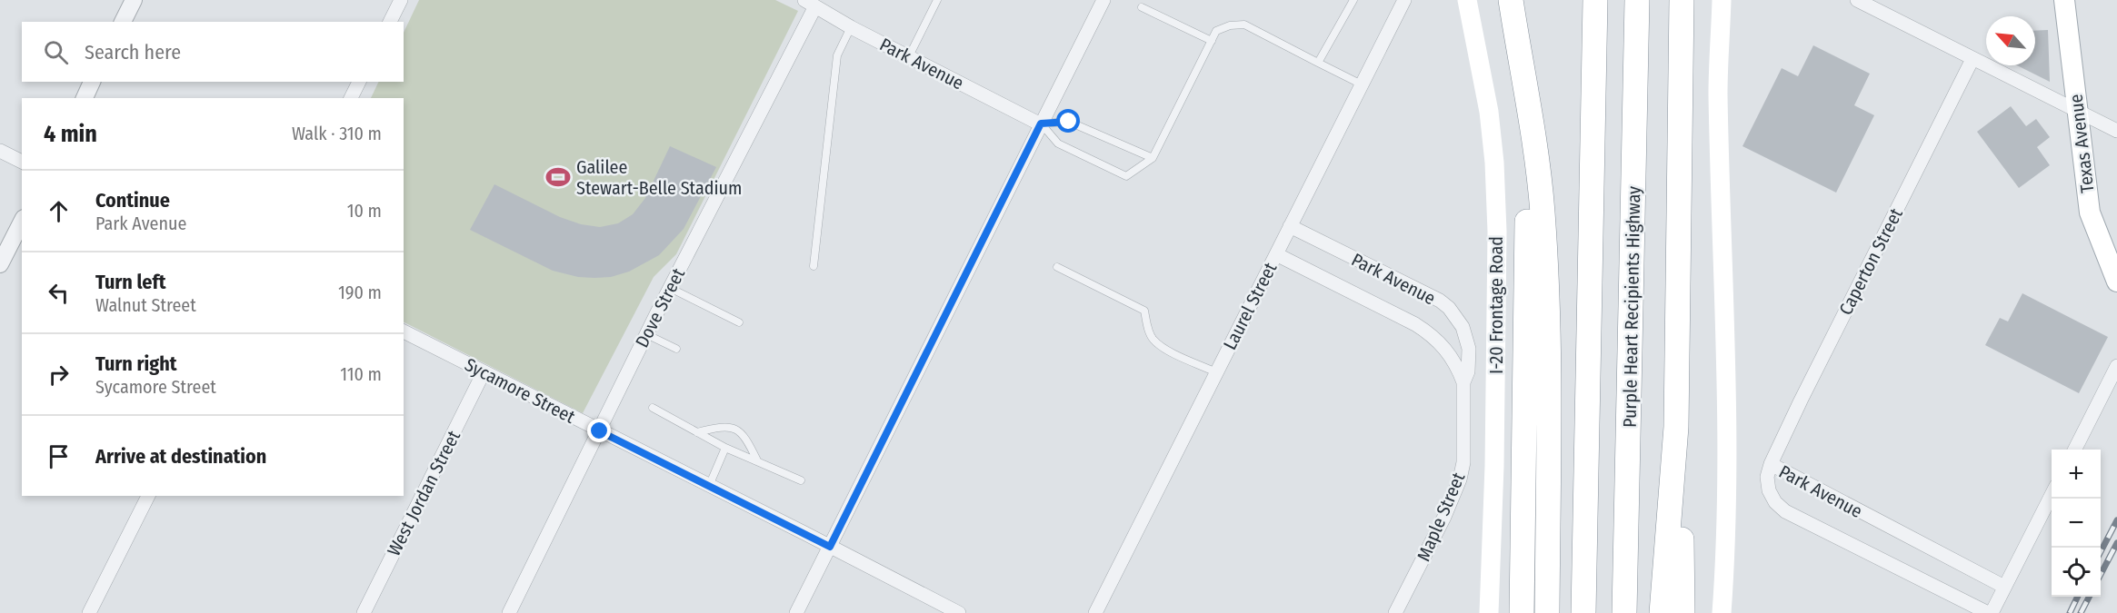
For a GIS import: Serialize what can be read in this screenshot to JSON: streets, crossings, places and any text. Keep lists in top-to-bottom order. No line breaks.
{"streets":{"highway":["Purple Heart Recipients Highway"],"main road":["Texas Avenue","I-20 Frontage Road"],"street":["Park Avenue","Caperton Street","Laurel Street","Dove Street","Sycamore Street","West Jordan Street","Maple Street"]},"crossings":[["Park Avenue","Caperton Street"],["Park Avenue","Laurel Street"],["Park Avenue","Dove Street"],["Park Avenue","Maple Street"],["Dove Street","Sycamore Street"],["Sycamore Street","West Jordan Street"]],"places":{"sports":["Galilee Stewart-Belle Stadium"]},"north":"top left","page":{"search":"Search here","heading":["4 min","Walk · 310 m"],"list":[["Continue","Park Avenue","10 m"],["Turn left","Walnut Street","190 m"],["Turn right","Sycamore Street","110 m"],"Arrive at destination"],"map_buttons":["+","−"]}}
